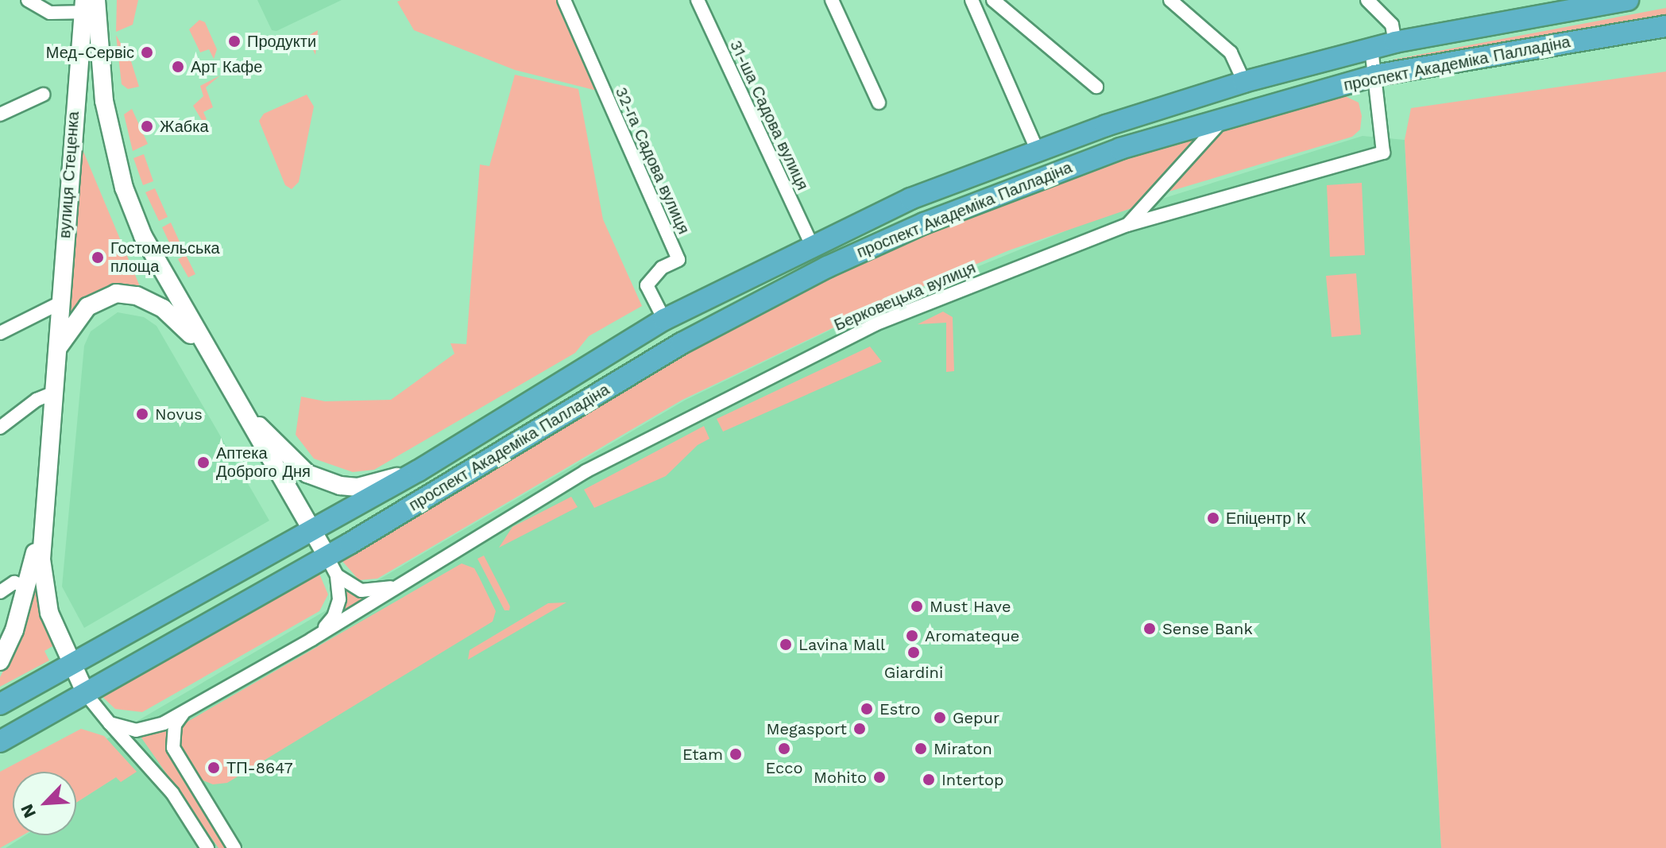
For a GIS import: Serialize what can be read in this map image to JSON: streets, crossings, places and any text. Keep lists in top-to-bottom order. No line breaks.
{"streets":{"highway":["проспект Академіка Палладіна"],"main road":["вулиця Стеценка"],"street":["31-ша Садова вулиця","32-га Садова вулиця","Берковецька вулиця"]},"crossings":[["проспект Академіка Палладіна","31-ша Садова вулиця"],["проспект Академіка Палладіна","32-га Садова вулиця"],["проспект Академіка Палладіна","Берковецька вулиця"]],"places":["Продукти","Мед-Сервіс","Арт Кафе","Жабка","Гостомельська площа","Novus","Аптека Доброго Дня","Епіцентр К","Must Have","Sense Bank","Aromateque","Lavina Mall","Giardini","Estro","Gepur","Megasport","Ecco","Miraton","Etam","ТП-8647","Mohito","Intertop"],"north":"bottom left"}
